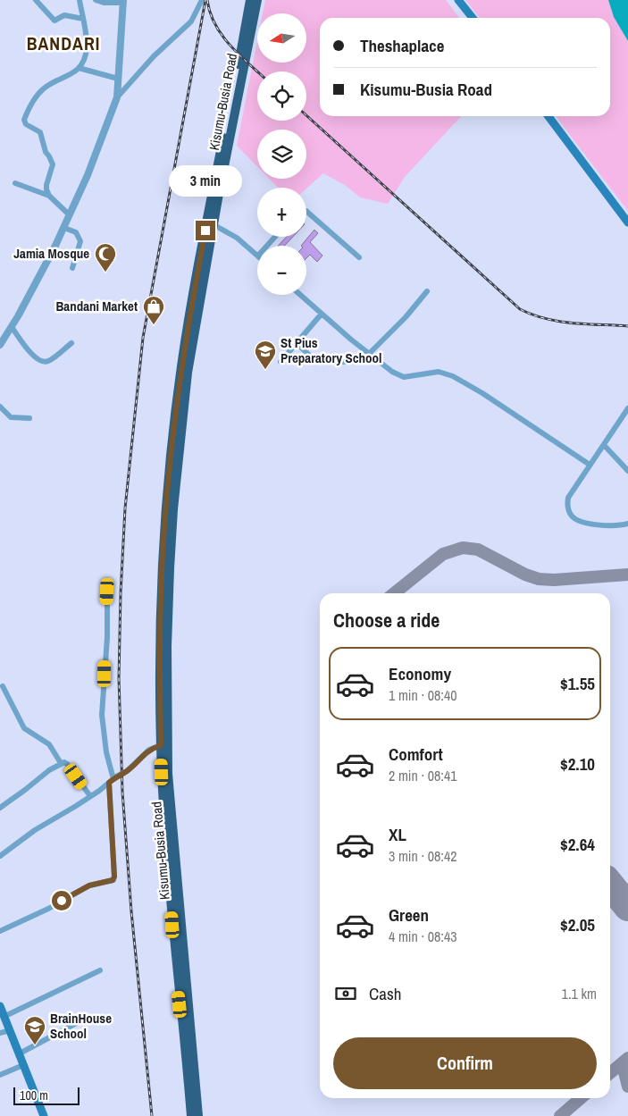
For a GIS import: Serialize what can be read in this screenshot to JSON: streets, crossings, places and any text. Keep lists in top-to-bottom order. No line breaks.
{"streets":{"highway":["Kisumu-Busia Road"]},"districts":["BANDARI"],"places":{"mosque":["Jamia Mosque"],"shop":["Bandani Market"],"school or university":["St Pius Preparatory School","BrainHouse School"]},"scale_bar":"100 m","north":"left","page":{"map_buttons":["+","−"],"banner":["Theshaplace","Kisumu-Busia Road"],"bubble":"3 min","heading":"Choose a ride","list":[{"name":"Economy","note":"1 min · 08:40","value":"$1.55"},{"name":"Comfort","note":"2 min · 08:41","value":"$2.10"},{"name":"XL","note":"3 min · 08:42","value":"$2.64"},{"name":"Green","note":"4 min · 08:43","value":"$2.05"}],"pay":["Cash","1.1 km"],"buttons":"Confirm","scale":"100 m"}}
